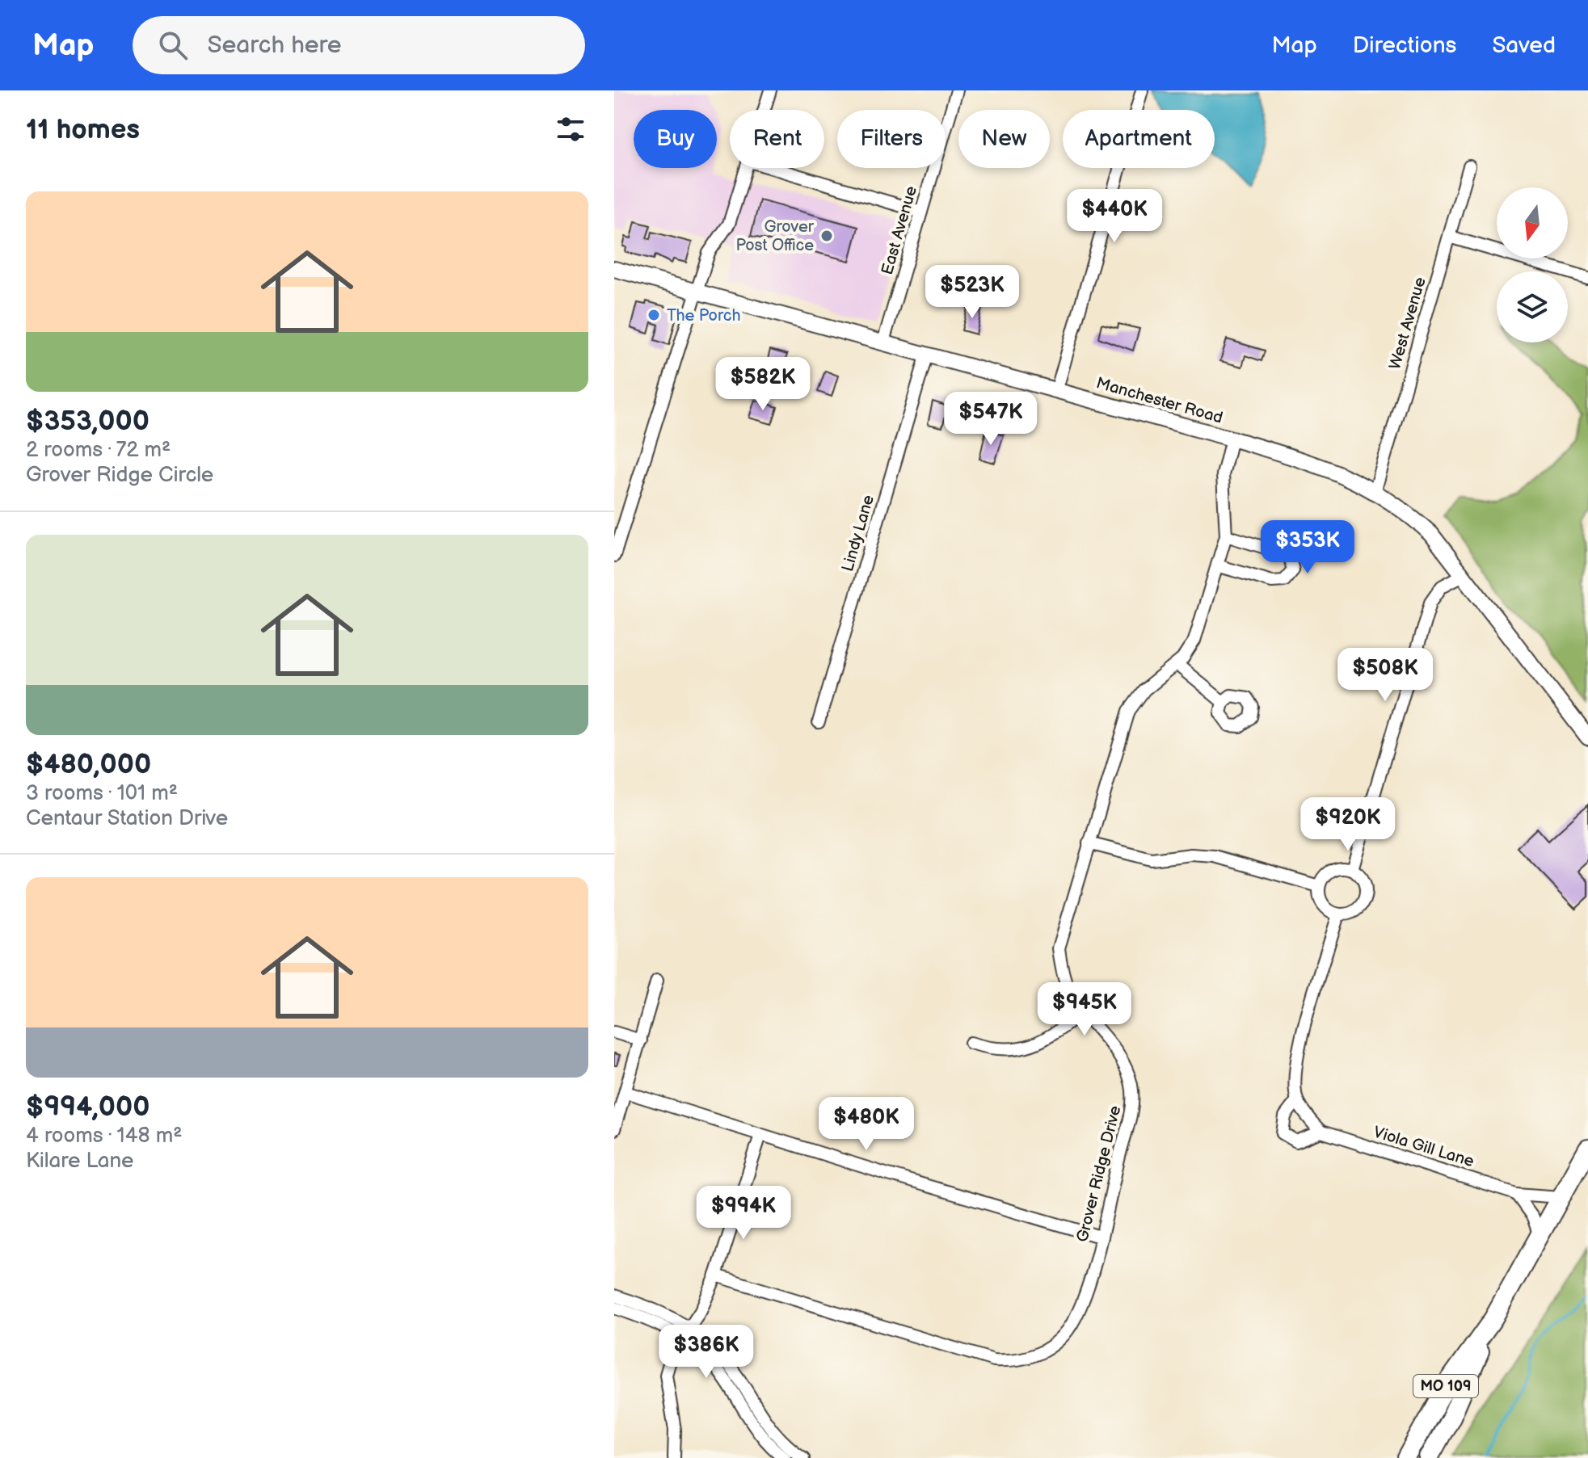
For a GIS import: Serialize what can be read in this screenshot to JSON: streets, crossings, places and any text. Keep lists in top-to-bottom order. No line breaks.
{"streets":{"main road":["MO 109"],"street":["East Avenue","West Avenue","Manchester Road","Lindy Lane","Viola Gill Lane","Grover Ridge Drive"]},"crossings":[["East Avenue","Manchester Road"],["West Avenue","Manchester Road"],["Manchester Road","Lindy Lane"],["Manchester Road","Grover Ridge Drive"],["Viola Gill Lane","MO 109"]],"places":["Grover Post Office","The Porch"],"north":"bottom","page":{"header":"Map","search":"Search here","nav":["Map","Directions","Saved"],"heading":"11 homes","chip":["Buy","Rent","Filters","New","Apartment"],"list":[{"name":"$353,000","note":"2 rooms · 72 m² · Grover Ridge Circle"},{"name":"$480,000","note":"3 rooms · 101 m² · Centaur Station Drive"},{"name":"$994,000","note":"4 rooms · 148 m² · Kilare Lane"}],"price":["$440K","$523K","$582K","$547K","$353K","$508K","$920K","$945K","$480K","$994K","$386K"]}}
